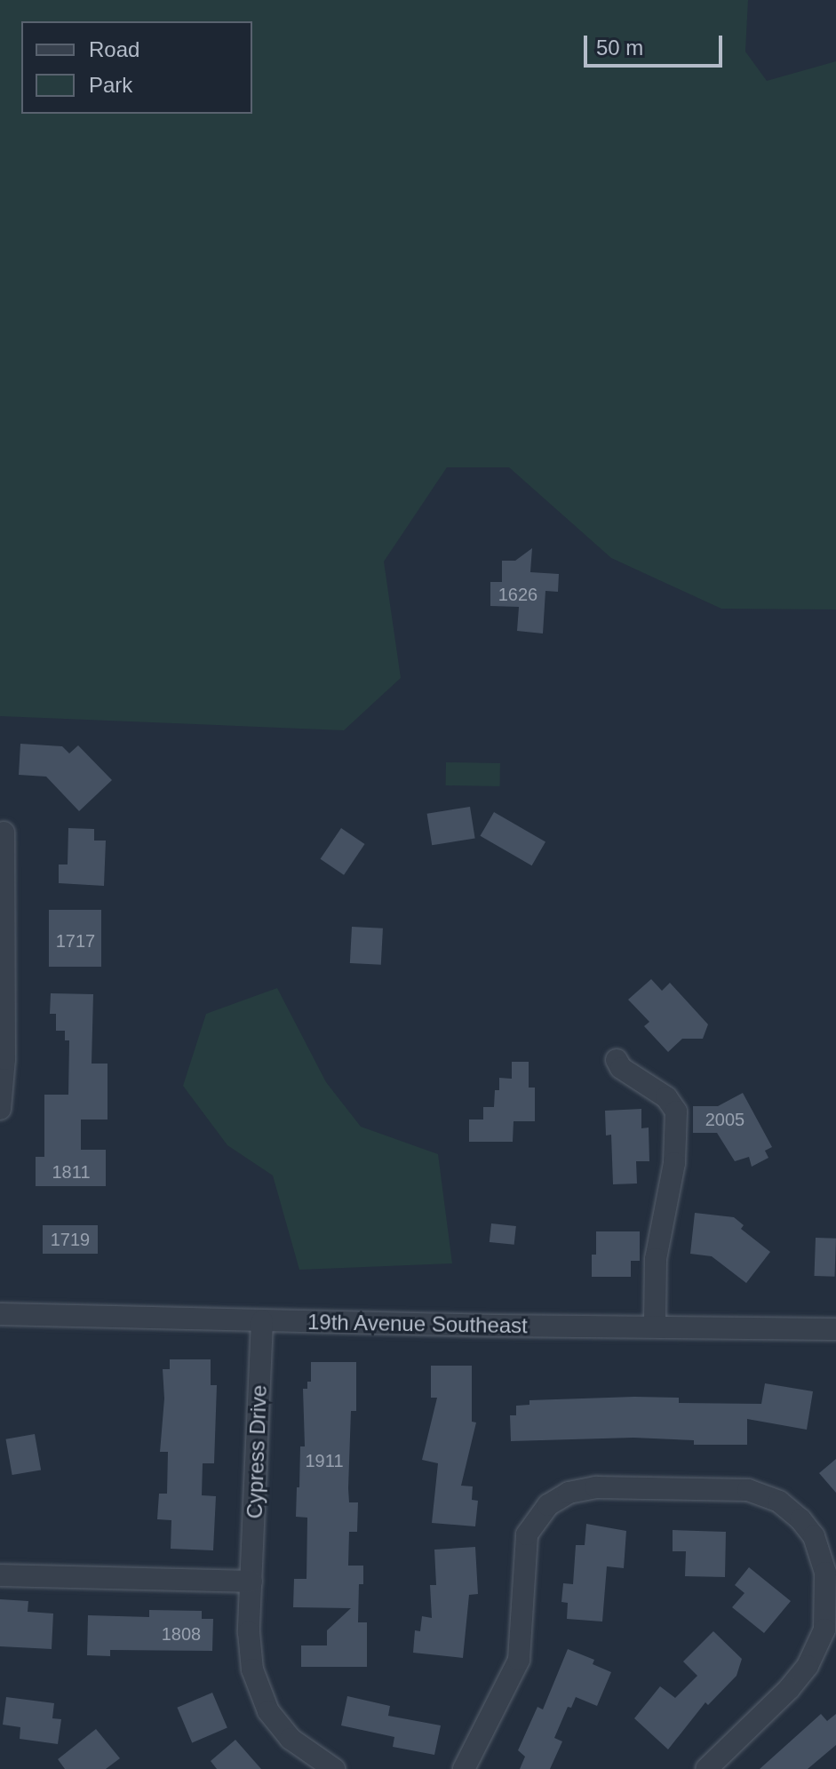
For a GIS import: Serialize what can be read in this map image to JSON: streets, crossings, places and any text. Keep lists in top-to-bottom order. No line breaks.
{"streets":{"street":["19th Avenue Southeast","Cypress Drive"]},"crossings":[["19th Avenue Southeast","Cypress Drive"]],"house_numbers":["1626","1717","2005","1811","1719","1911","1808"],"legend":["Road","Park"],"scale_bar":"50 m"}
